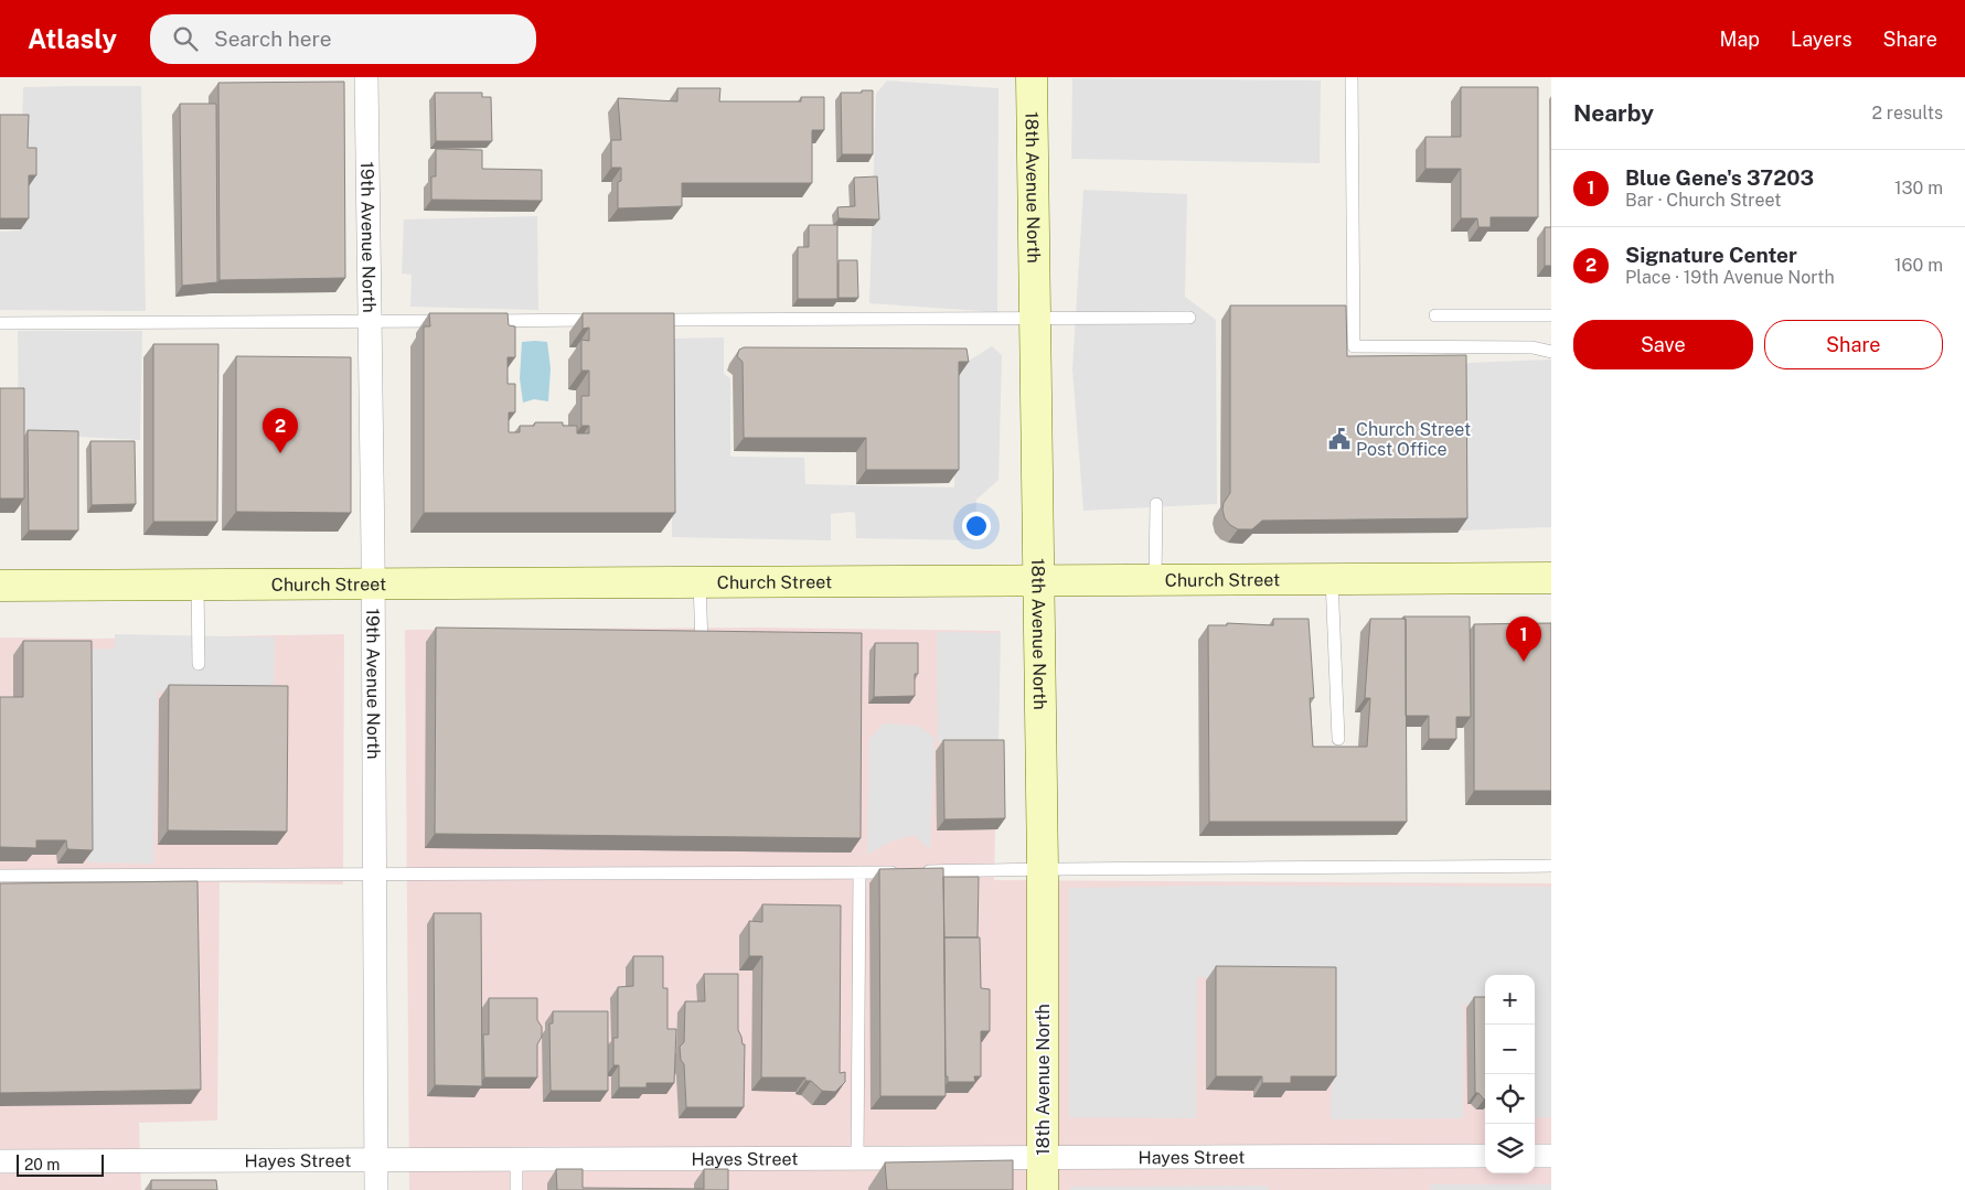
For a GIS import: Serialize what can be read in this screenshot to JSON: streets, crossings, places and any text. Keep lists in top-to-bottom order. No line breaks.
{"streets":{"main road":["18th Avenue North","Church Street"],"street":["19th Avenue North","Hayes Street"]},"crossings":[["18th Avenue North","Church Street"],["18th Avenue North","Hayes Street"],["19th Avenue North","Church Street"],["19th Avenue North","Hayes Street"]],"places":{"public building":["Church Street Post Office"]},"scale_bar":"20 m","page":{"header":"Atlasly","search":"Search here","nav":["Map","Layers","Share"],"heading":["Nearby","2 results"],"list":[{"mark":"1","name":"Blue Gene's 37203","note":"Bar · Church Street","value":"130 m"},{"mark":"2","name":"Signature Center","note":"Place · 19th Avenue North","value":"160 m"}],"buttons":["Save","Share"],"pins":["2","1"],"map_buttons":["+","−"],"scale":"20 m"}}
